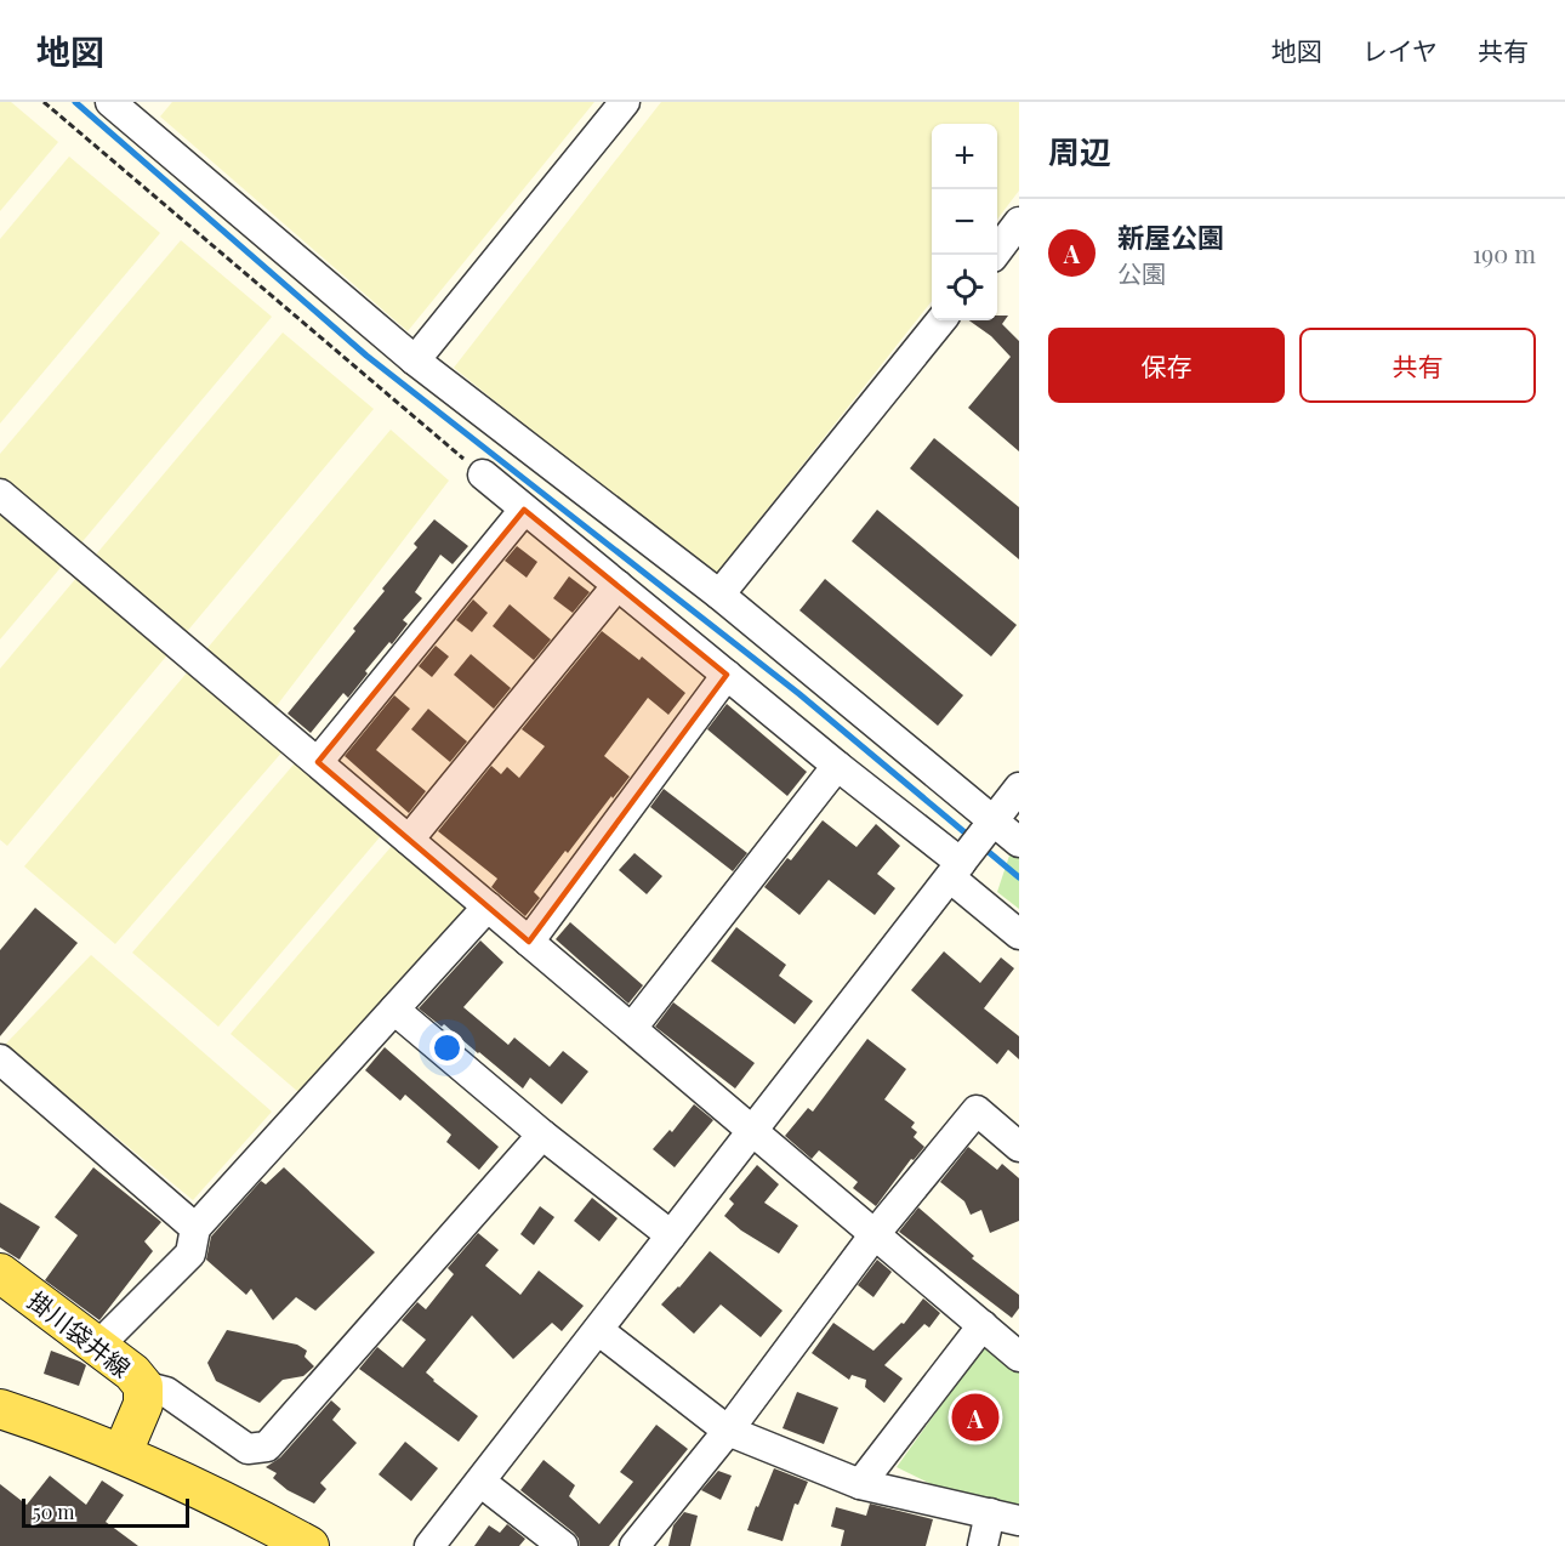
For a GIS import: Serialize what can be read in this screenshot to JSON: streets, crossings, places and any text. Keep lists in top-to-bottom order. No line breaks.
{"streets":{"main road":["掛川袋井線"]},"scale_bar":"50 m","page":{"header":"地図","nav":["地図","レイヤ","共有"],"heading":"周辺","map_buttons":["+","−"],"list":[{"mark":"A","name":"新屋公園","note":"公園","value":"190 m"}],"buttons":["保存","共有"],"pins":"A","scale":"50 m"}}
